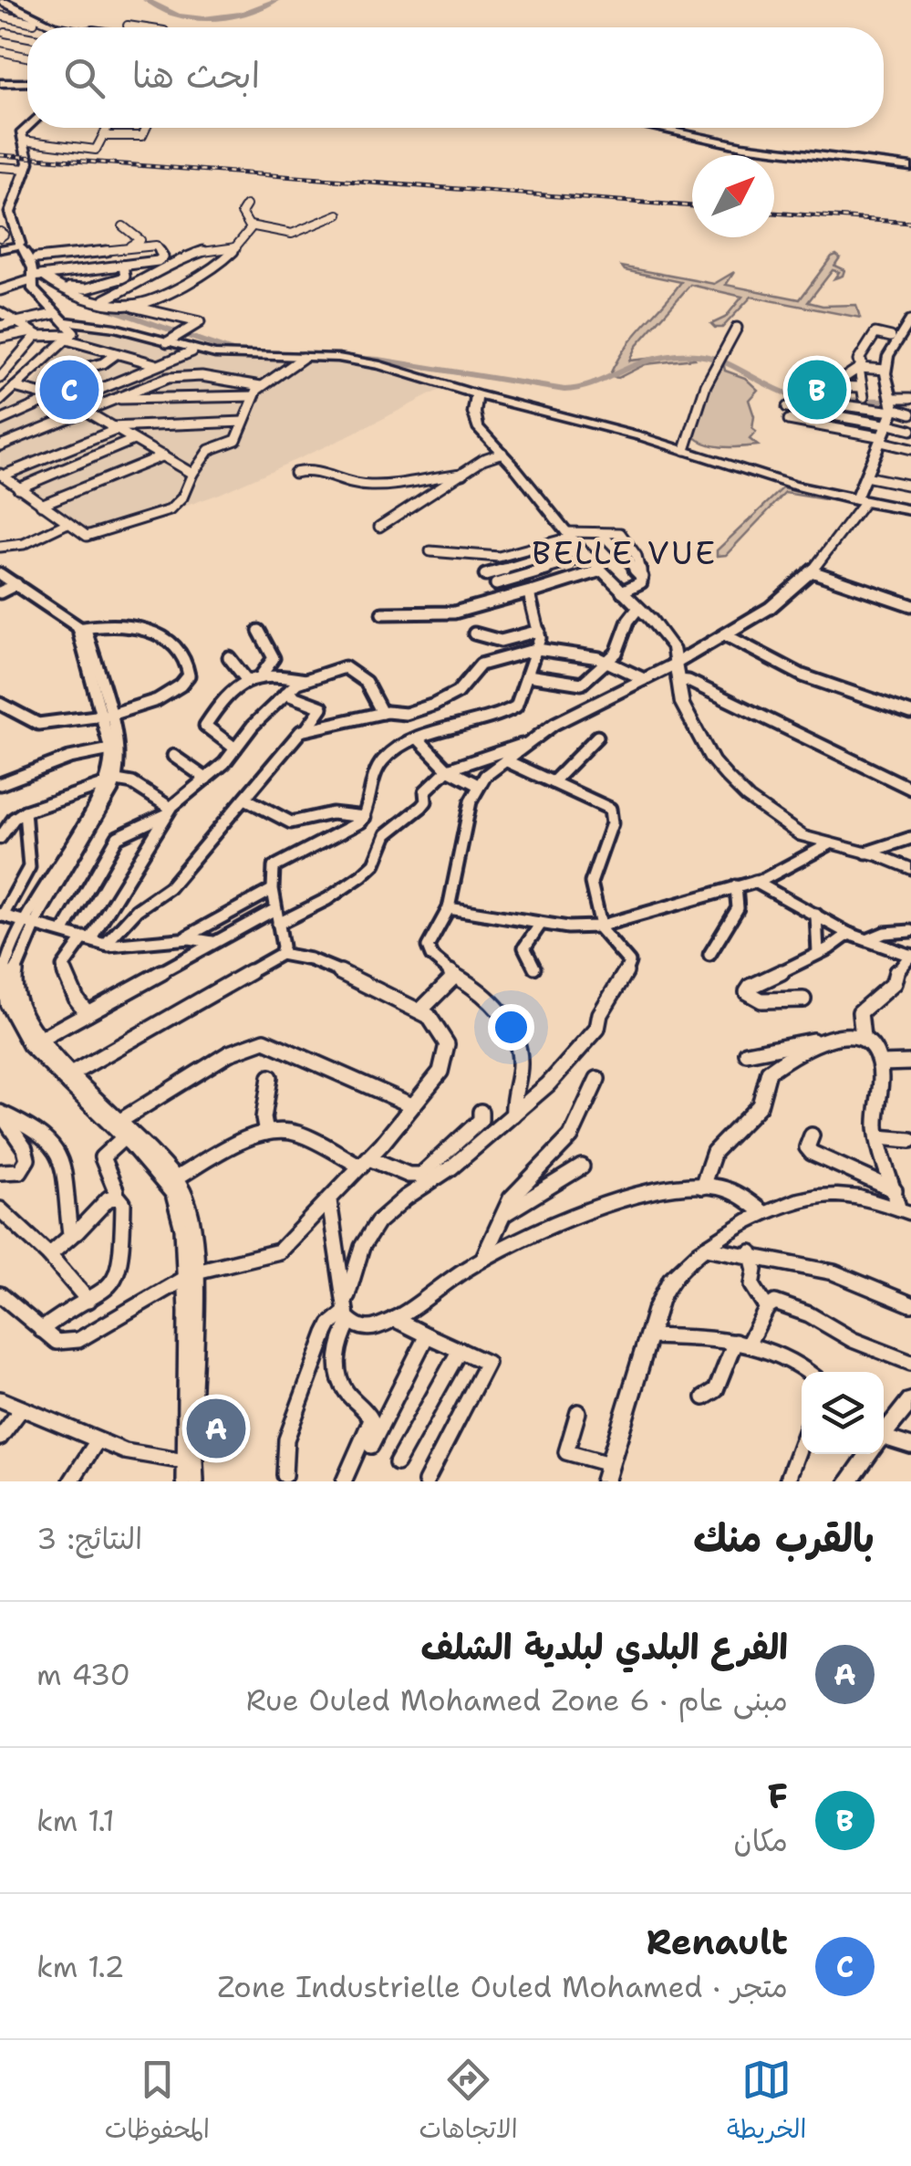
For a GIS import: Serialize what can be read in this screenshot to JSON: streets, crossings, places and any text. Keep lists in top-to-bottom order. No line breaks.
{"districts":["BELLE VUE"],"north":"top right","page":{"search":"ابحث هنا","pins":["B","C","A"],"heading":["بالقرب منك","النتائج: 3"],"list":[{"mark":"A","name":"الفرع البلدي لبلدية الشلف","note":"مبنى عام · Rue Ouled Mohamed Zone 6","value":"430 m"},{"mark":"B","name":"F","note":"مكان","value":"1.1 km"},{"mark":"C","name":"Renault","note":"متجر · Zone Industrielle Ouled Mohamed","value":"1.2 km"}],"nav":["الخريطة","الاتجاهات","المحفوظات"]}}
